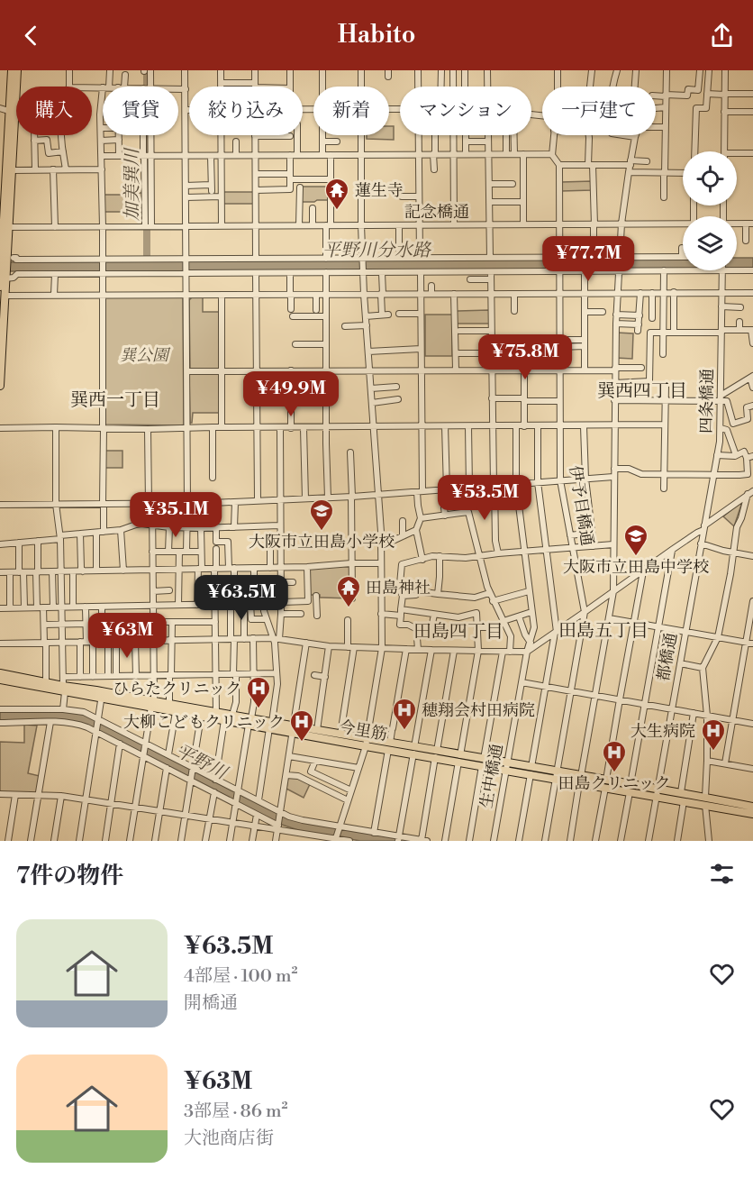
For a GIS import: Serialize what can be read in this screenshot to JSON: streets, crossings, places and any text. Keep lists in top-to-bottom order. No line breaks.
{"streets":{"main road":["今里筋"],"street":["記念橋通","四条橋通","伊予目橋通","都橋通","生中橋通"]},"crossings":[["四条橋通","都橋通"],["都橋通","今里筋"],["今里筋","生中橋通"]],"districts":["巽西四丁目","巽西一丁目","田島五丁目","田島四丁目"],"water":["加美巽川","平野川分水路","平野川"],"parks":["巽公園"],"places":{"temple":["蓮生寺","田島神社"],"school or university":["大阪市立田島小学校","大阪市立田島中学校"],"hospital":["ひらたクリニック","穂翔会村田病院","大柳こどもクリニック","大生病院","田島クリニック"]},"page":{"header":"Habito","chip":["購入","賃貸","絞り込み","新着","マンション","一戸建て"],"price":["¥77.7M","¥75.8M","¥49.9M","¥53.5M","¥35.1M","¥63.5M","¥63M"],"heading":"7件の物件","list":[{"name":"¥63.5M","note":"4部屋 · 100 m² · 開橋通"},{"name":"¥63M","note":"3部屋 · 86 m² · 大池商店街"}]}}
